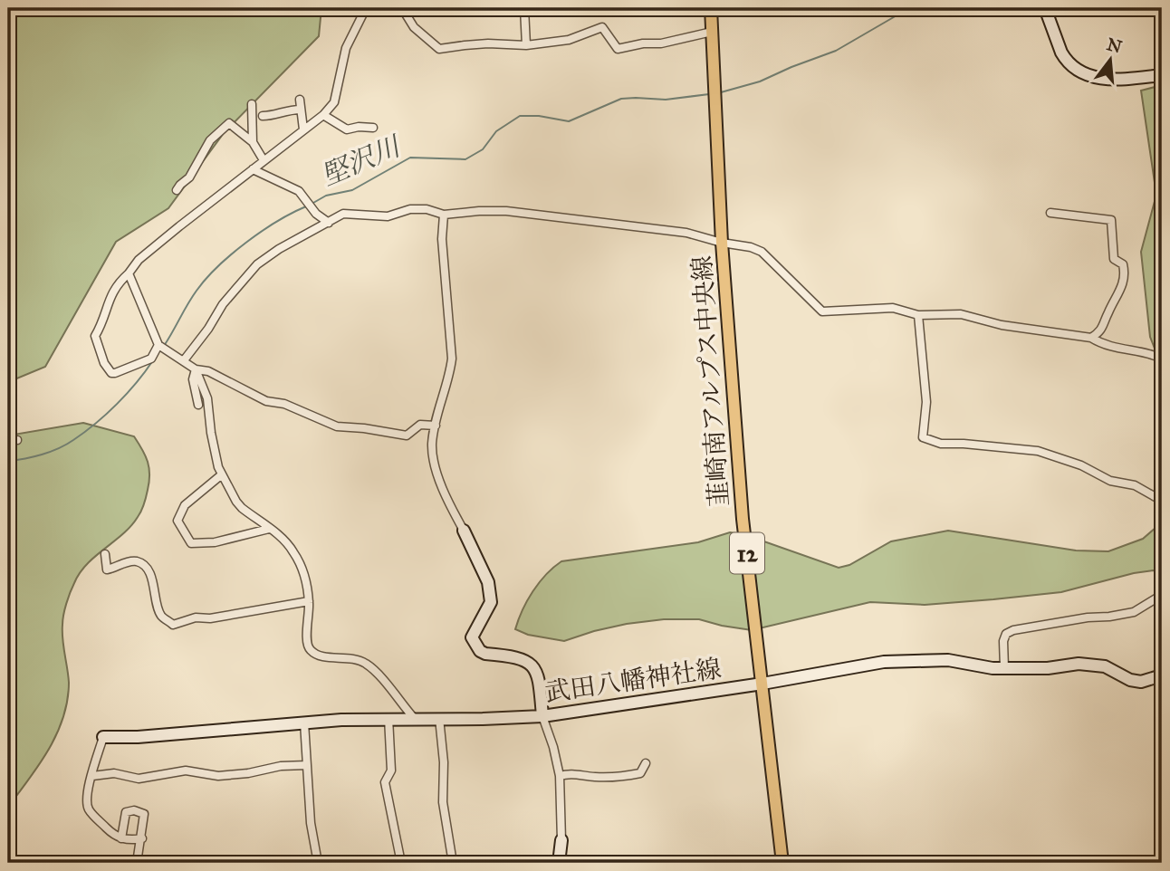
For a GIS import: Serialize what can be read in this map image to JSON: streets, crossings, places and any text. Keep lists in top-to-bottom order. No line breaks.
{"streets":{"main road":["韮崎南アルプス中央線","12","武田八幡神社線"]},"crossings":[["韮崎南アルプス中央線","武田八幡神社線"]],"water":["堅沢川"],"north":"top"}
